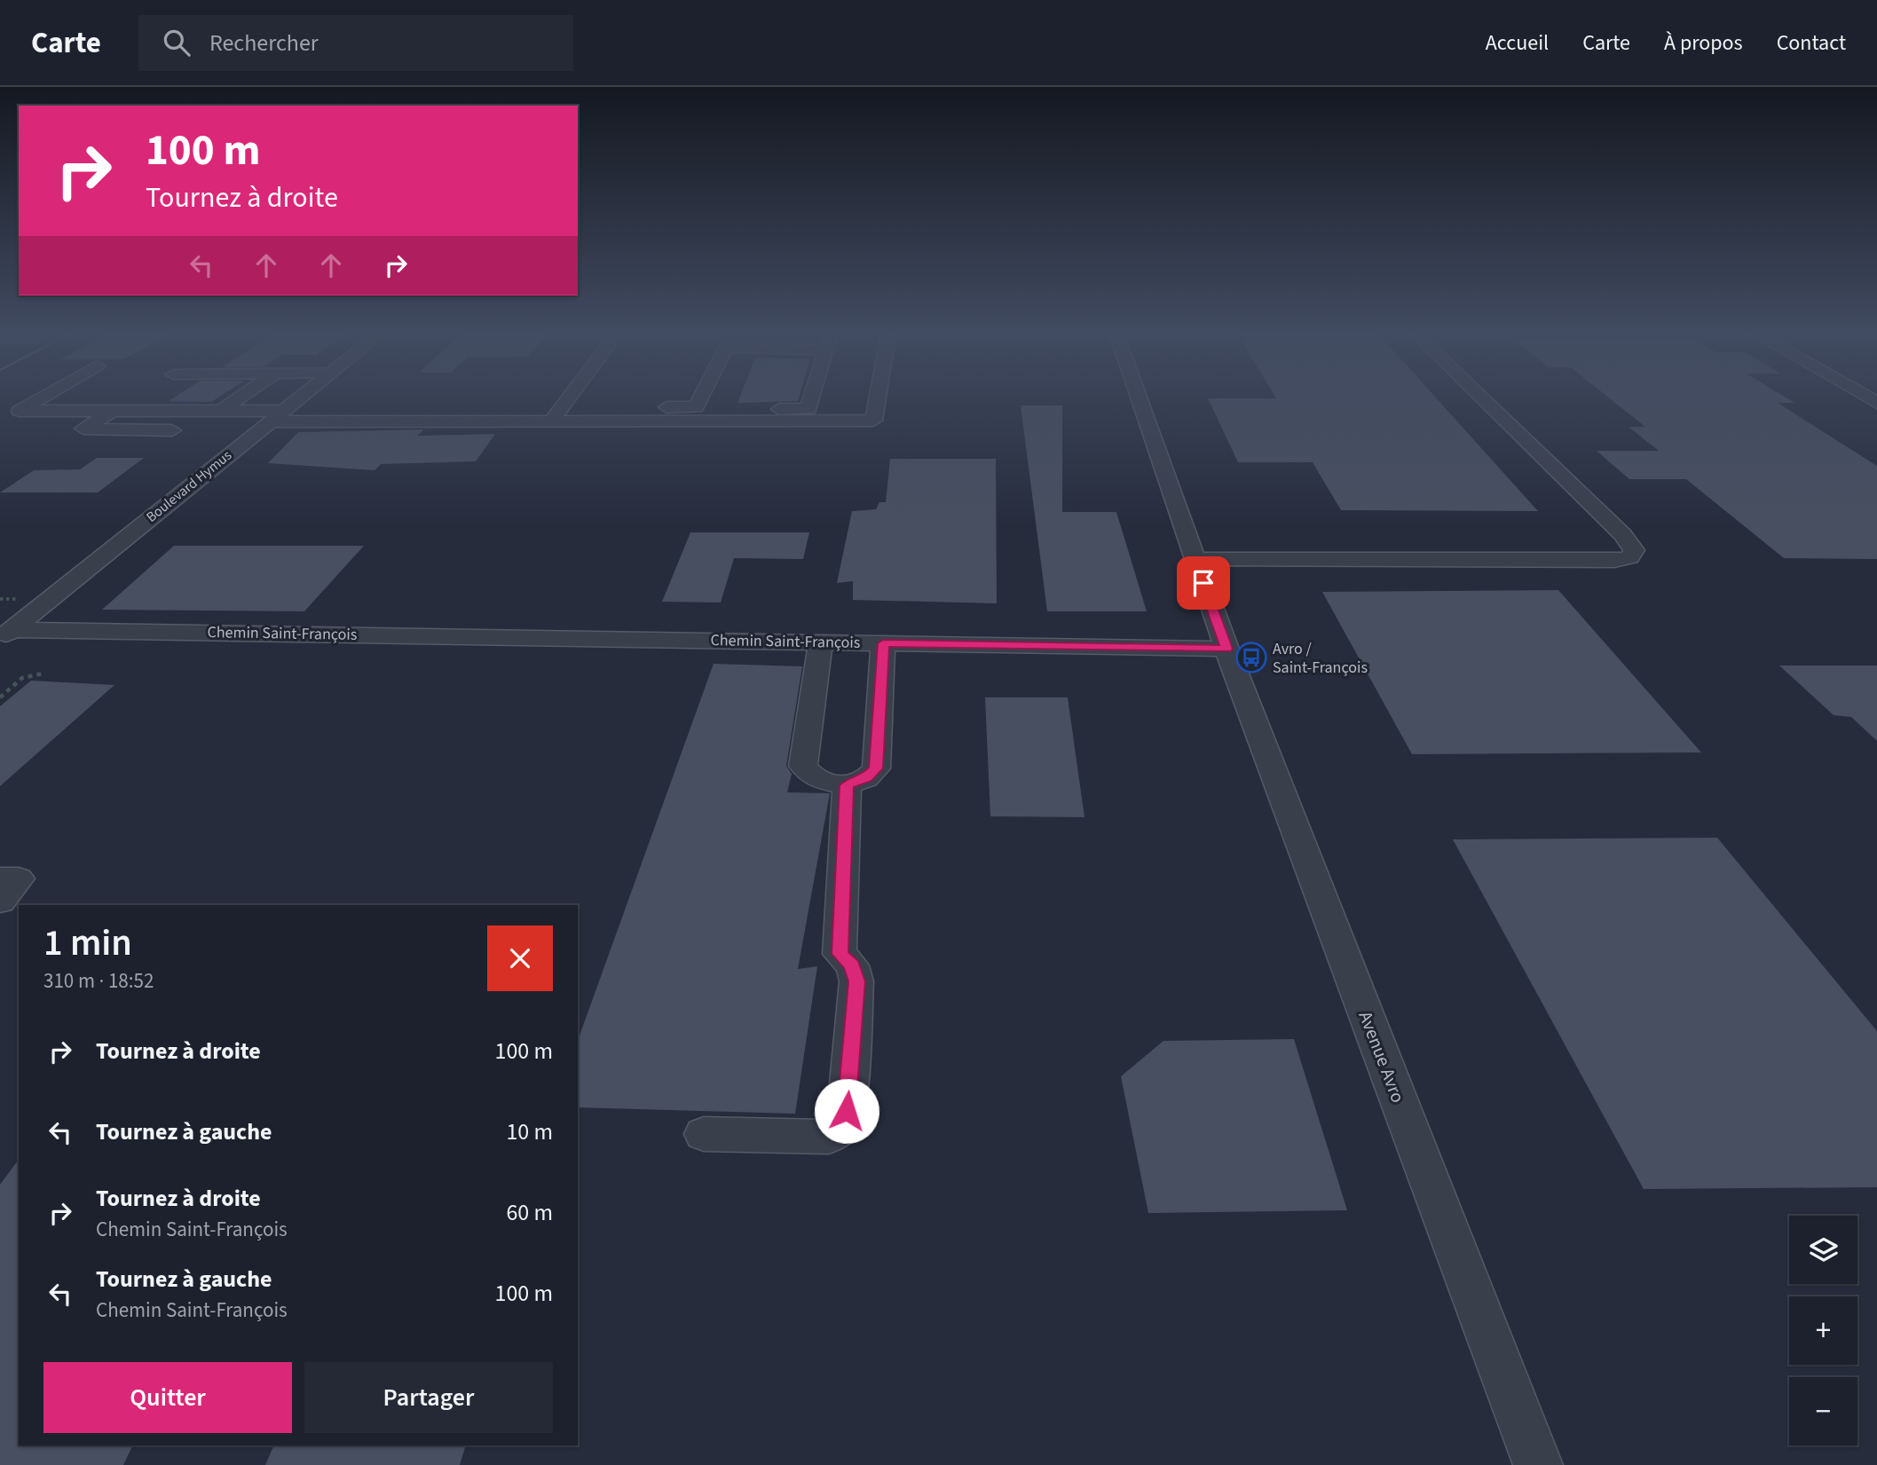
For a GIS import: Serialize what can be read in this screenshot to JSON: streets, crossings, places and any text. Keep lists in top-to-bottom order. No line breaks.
{"streets":{"street":["Boulevard Hymus","Chemin Saint-François","Avenue Avro"]},"crossings":[["Boulevard Hymus","Chemin Saint-François"],["Chemin Saint-François","Avenue Avro"]],"places":{"bus stop":["Avro / Saint-François"]},"page":{"header":"Carte","search":"Rechercher","nav":["Accueil","Carte","À propos","Contact"],"turn":["100 m","Tournez à droite"],"heading":["1 min","310 m · 18:52"],"list":[{"name":"Tournez à droite","value":"100 m"},{"name":"Tournez à gauche","value":"10 m"},{"name":"Tournez à droite","note":"Chemin Saint-François","value":"60 m"},{"name":"Tournez à gauche","note":"Chemin Saint-François","value":"100 m"}],"map_buttons":["+","−"],"buttons":["Quitter","Partager"]}}
